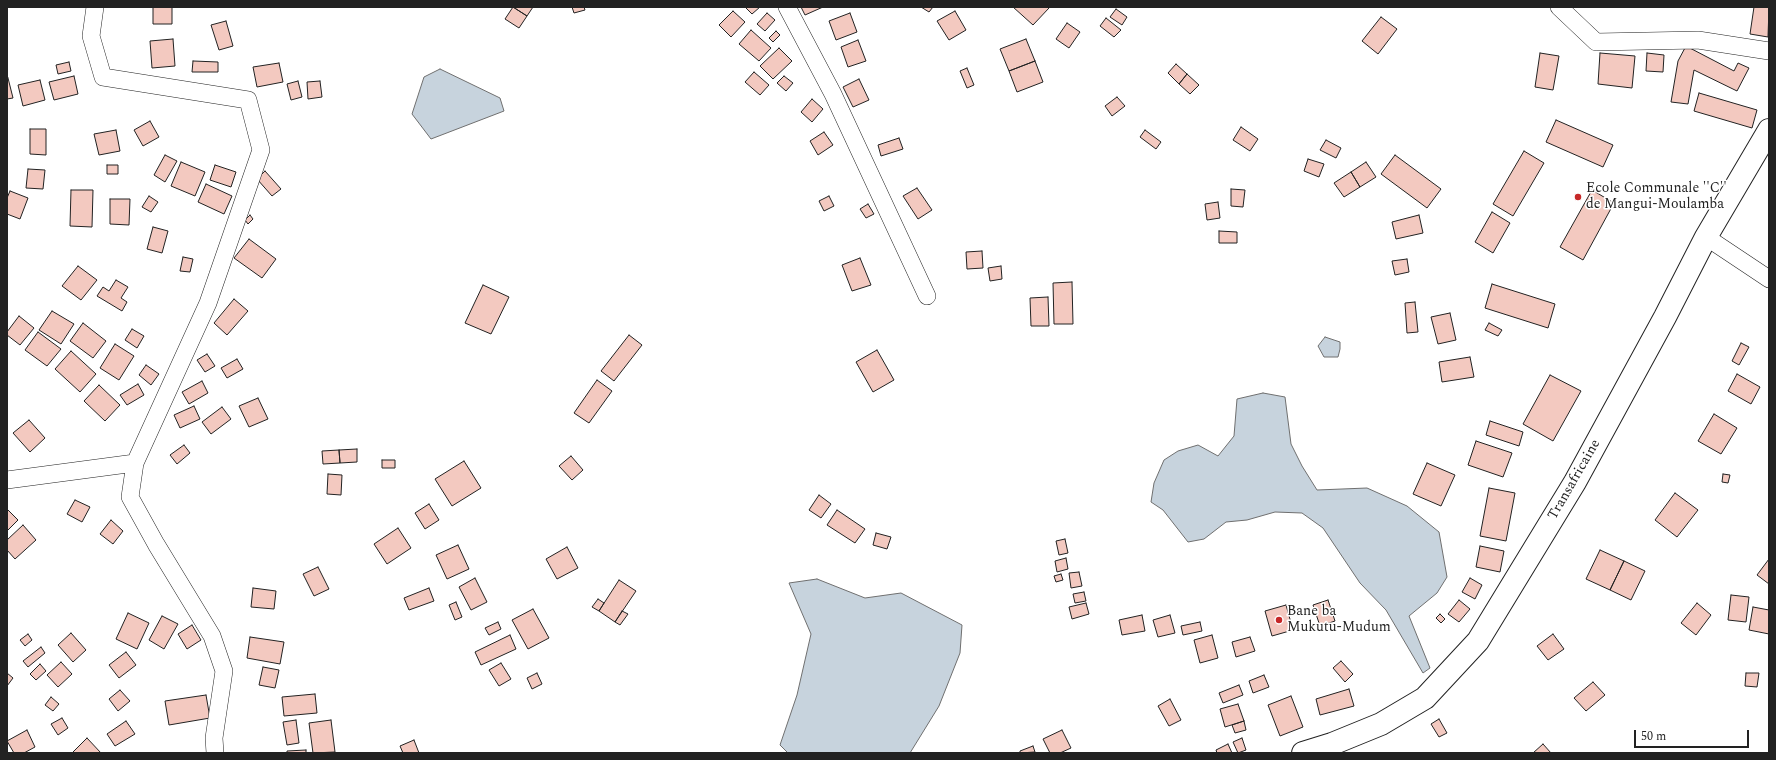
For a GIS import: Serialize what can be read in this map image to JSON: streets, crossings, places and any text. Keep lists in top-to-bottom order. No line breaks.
{"streets":{"highway":["Transafricaine"]},"places":["Ecole Communale ''C'' de Mangui-Moulamba","Bane ba Mukutu-Mudum"],"scale_bar":"50 m"}
